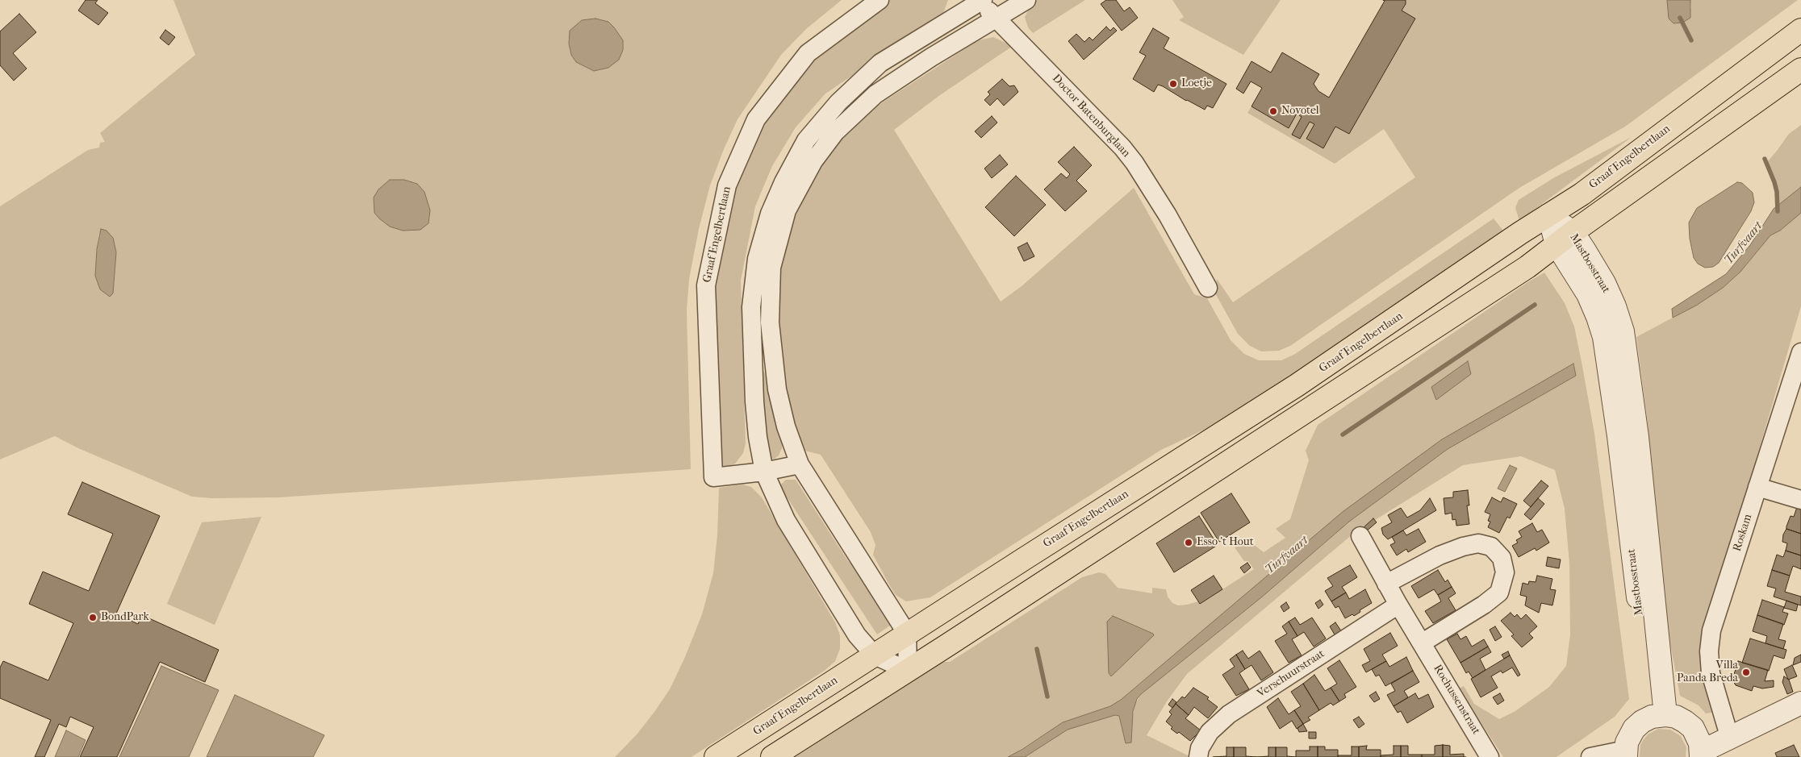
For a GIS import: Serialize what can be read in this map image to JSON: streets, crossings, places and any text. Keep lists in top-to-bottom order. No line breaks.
{"streets":{"main road":["Graaf Engelbertlaan"],"street":["Doctor Batenburglaan","Mastbosstraat","Roskam","Verschuurstraat","Rochussenstraat"]},"crossings":[["Graaf Engelbertlaan","Mastbosstraat"],["Verschuurstraat","Rochussenstraat"]],"water":["Turfvaart"],"places":["Loetje","Novotel","Esso 't Hout","BondPark","Villa Panda Breda"]}
